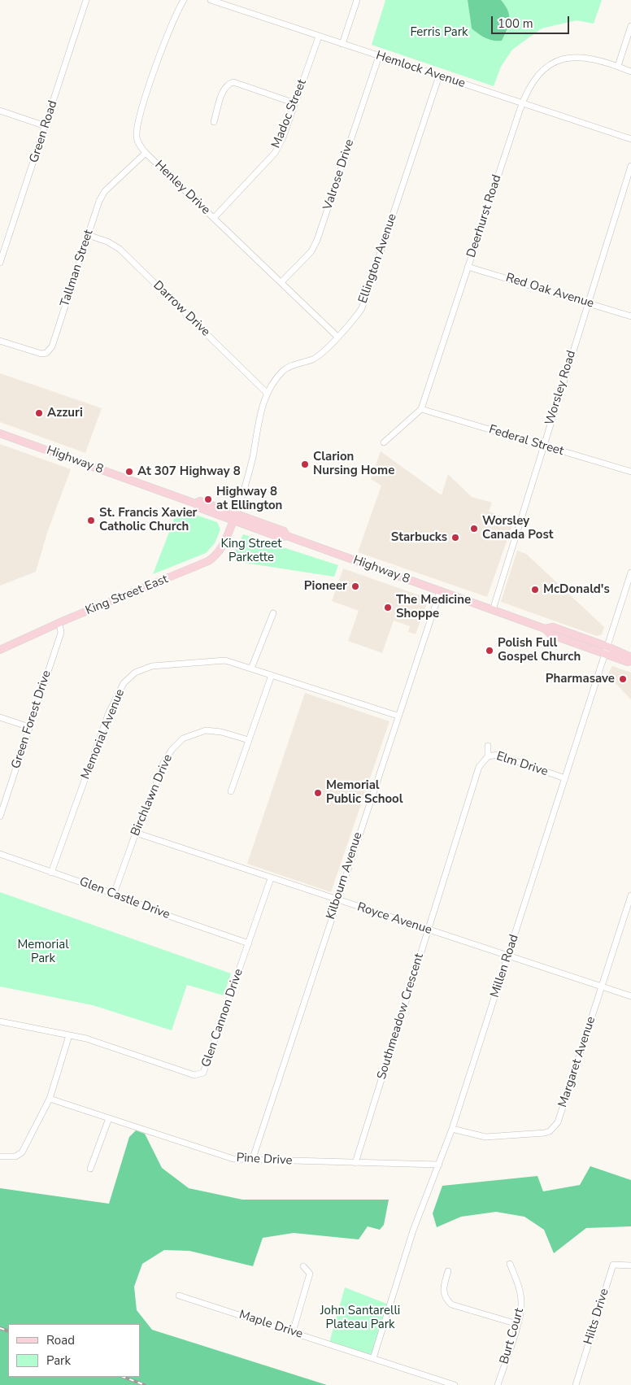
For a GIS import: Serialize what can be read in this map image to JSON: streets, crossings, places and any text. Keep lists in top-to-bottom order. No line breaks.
{"streets":{"main road":["Highway 8","King Street East"],"street":["Hemlock Avenue","Madoc Street","Green Road","Valrose Drive","Henley Drive","Deerhurst Road","Ellington Avenue","Tallman Street","Red Oak Avenue","Darrow Drive","Worsley Road","Federal Street","Green Forest Drive","Memorial Avenue","Elm Drive","Birchlawn Drive","Kilbourn Avenue","Glen Castle Drive","Royce Avenue","Millen Road","Southmeadow Crescent","Glen Cannon Drive","Margaret Avenue","Pine Drive","Hilts Drive","Maple Drive","Burt Court"]},"crossings":[["Hemlock Avenue","Madoc Street"],["Hemlock Avenue","Valrose Drive"],["Hemlock Avenue","Deerhurst Road"],["Hemlock Avenue","Ellington Avenue"],["Madoc Street","Henley Drive"],["Valrose Drive","Henley Drive"],["Henley Drive","Ellington Avenue"],["Henley Drive","Tallman Street"],["Deerhurst Road","Red Oak Avenue"],["Deerhurst Road","Federal Street"],["Ellington Avenue","Darrow Drive"],["Ellington Avenue","Highway 8"],["Ellington Avenue","King Street East"],["Tallman Street","Darrow Drive"],["Red Oak Avenue","Worsley Road"],["Worsley Road","Federal Street"],["Worsley Road","Highway 8"],["Highway 8","King Street East"],["Highway 8","Kilbourn Avenue"],["Highway 8","Millen Road"],["King Street East","Green Forest Drive"],["Memorial Avenue","Kilbourn Avenue"],["Memorial Avenue","Glen Castle Drive"],["Elm Drive","Millen Road"],["Elm Drive","Southmeadow Crescent"],["Birchlawn Drive","Glen Castle Drive"],["Birchlawn Drive","Royce Avenue"],["Kilbourn Avenue","Royce Avenue"],["Kilbourn Avenue","Pine Drive"],["Glen Castle Drive","Glen Cannon Drive"],["Royce Avenue","Millen Road"],["Royce Avenue","Southmeadow Crescent"],["Royce Avenue","Glen Cannon Drive"],["Royce Avenue","Margaret Avenue"],["Millen Road","Margaret Avenue"],["Millen Road","Pine Drive"],["Millen Road","Maple Drive"],["Southmeadow Crescent","Pine Drive"]],"parks":["Ferris Park","King Street Parkette","Memorial Park","John Santarelli Plateau Park"],"places":["Azzuri","Clarion Nursing Home","At 307 Highway 8","Highway 8 at Ellington","St. Francis Xavier Catholic Church","Worsley Canada Post","Starbucks","Pioneer","McDonald's","The Medicine Shoppe","Polish Full Gospel Church","Pharmasave","Memorial Public School"],"legend":["Road","Park"],"scale_bar":"100 m"}
